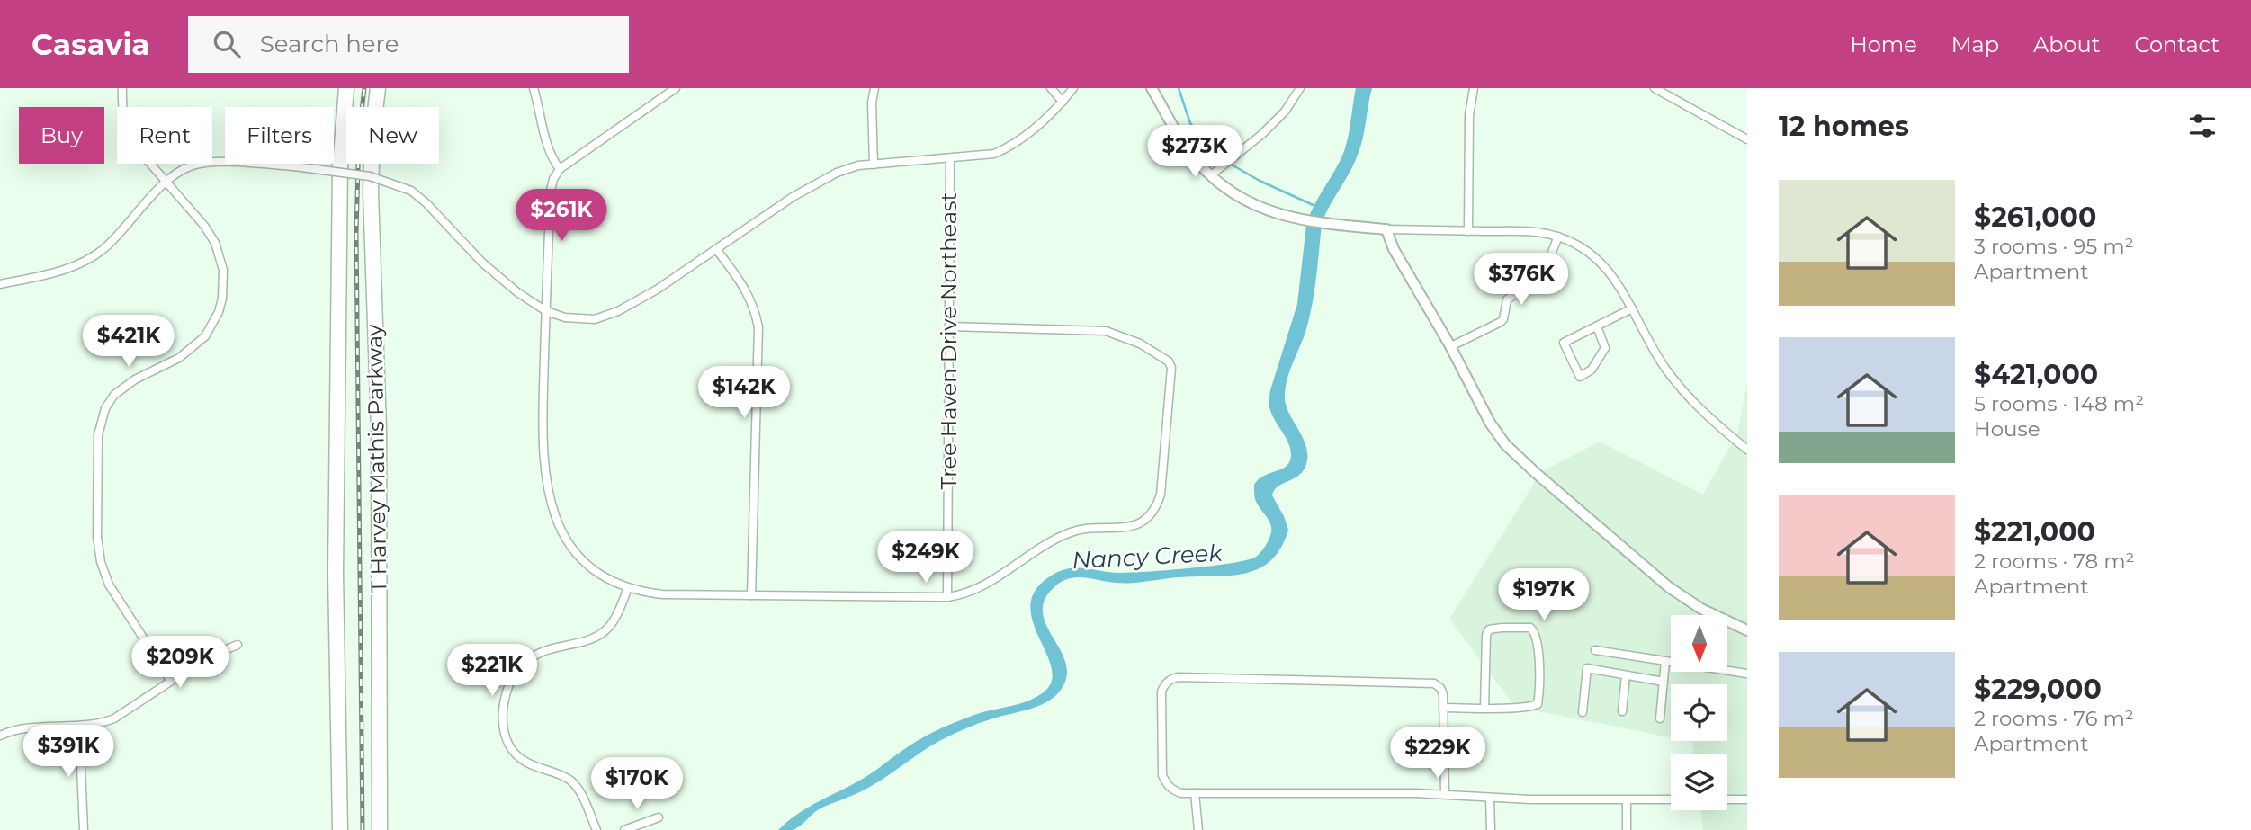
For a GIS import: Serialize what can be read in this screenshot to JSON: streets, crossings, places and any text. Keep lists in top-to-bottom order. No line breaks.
{"streets":{"highway":["T Harvey Mathis Parkway"],"street":["Tree Haven Drive Northeast"]},"water":["Nancy Creek"],"north":"bottom","page":{"header":"Casavia","search":"Search here","nav":["Home","Map","About","Contact"],"heading":"12 homes","chip":["Buy","Rent","Filters","New"],"price":["$273K","$261K","$376K","$421K","$142K","$249K","$197K","$209K","$221K","$391K","$229K","$170K"],"list":[{"name":"$261,000","note":"3 rooms · 95 m² · Apartment"},{"name":"$421,000","note":"5 rooms · 148 m² · House"},{"name":"$221,000","note":"2 rooms · 78 m² · Apartment"},{"name":"$229,000","note":"2 rooms · 76 m² · Apartment"}]}}
